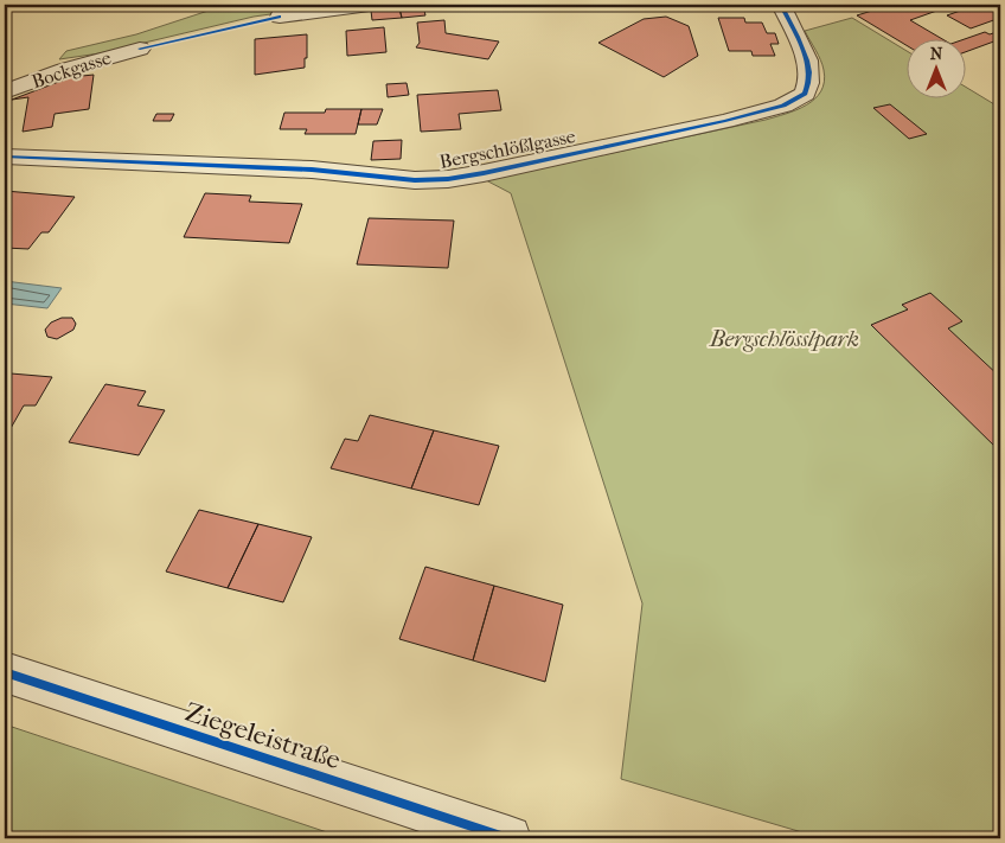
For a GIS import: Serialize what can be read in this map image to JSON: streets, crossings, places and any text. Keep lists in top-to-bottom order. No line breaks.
{"streets":{"street":["Bockgasse","Bergschlößlgasse","Ziegeleistraße"]},"parks":["Bergschlösslpark"],"north":"top"}
